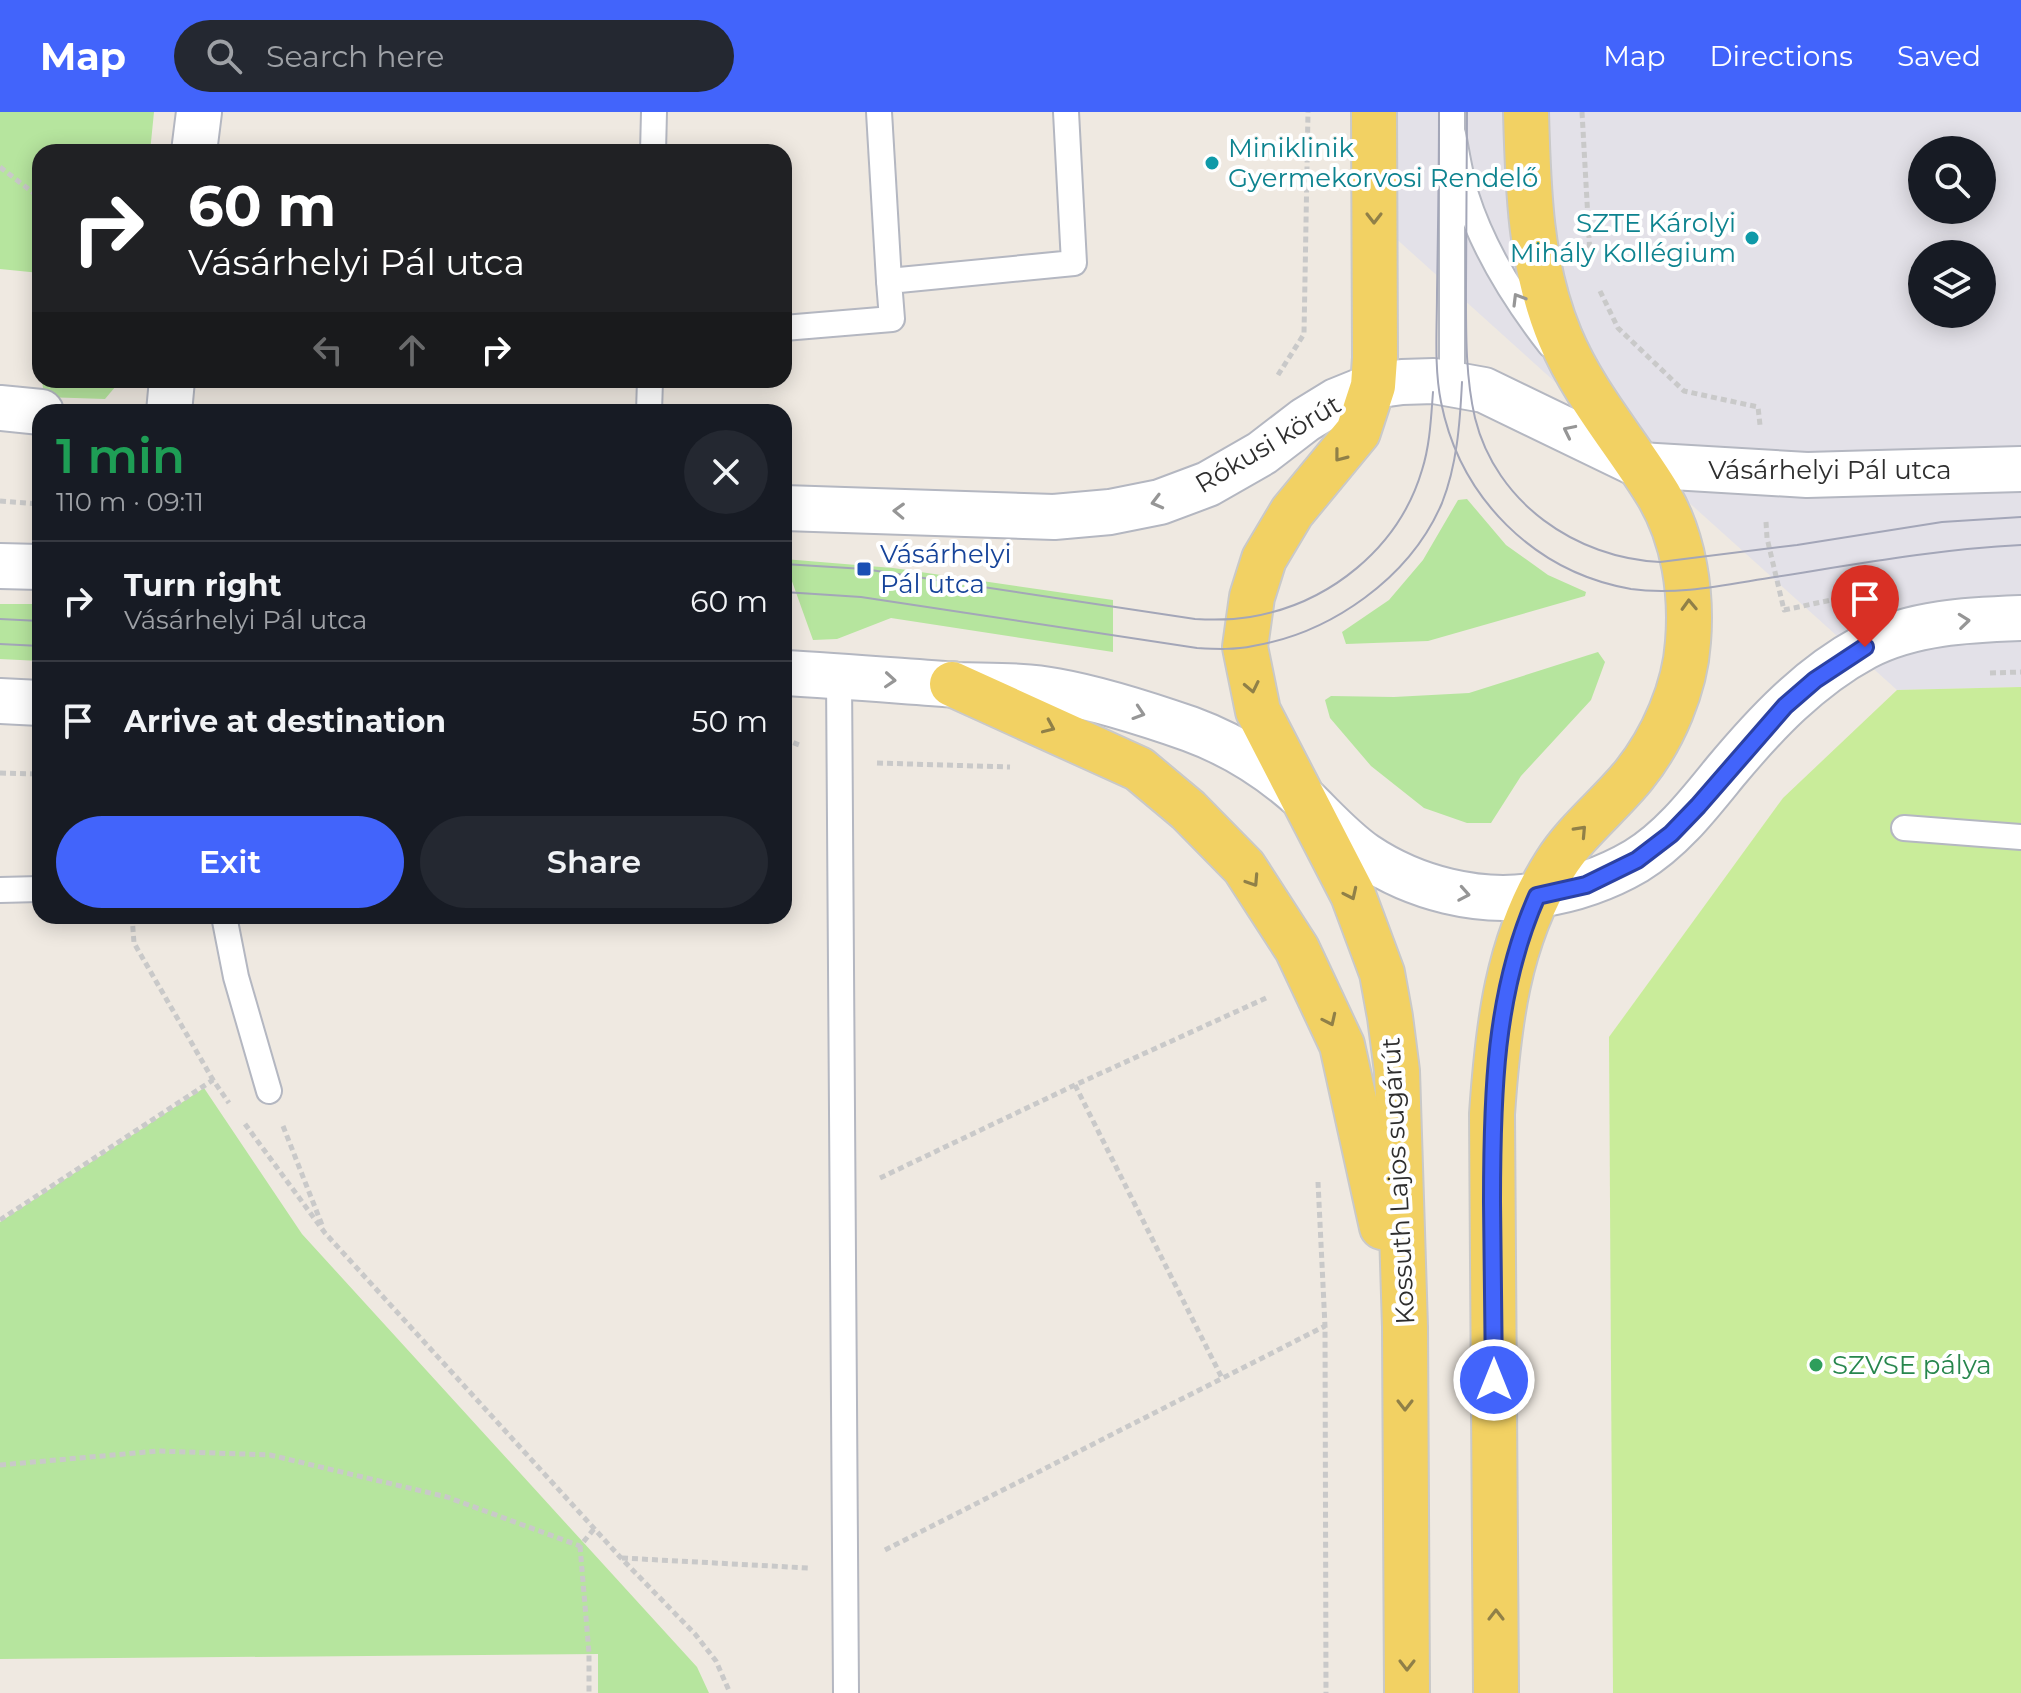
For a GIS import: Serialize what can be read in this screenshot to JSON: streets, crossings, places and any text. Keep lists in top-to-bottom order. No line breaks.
{"streets":{"main road":["Rókusi körút","Vásárhelyi Pál utca","Kossuth Lajos sugárút"]},"crossings":[["Rókusi körút","Vásárhelyi Pál utca"],["Rókusi körút","Kossuth Lajos sugárút"]],"places":{"other":["Miniklinik Gyermekorvosi Rendelő","SZTE Károlyi Mihály Kollégium","SZVSE pálya"],"transit":["Vásárhelyi Pál utca"]},"page":{"header":"Map","search":"Search here","nav":["Map","Directions","Saved"],"turn":["60 m","Vásárhelyi Pál utca"],"heading":["1 min","110 m · 09:11"],"list":[{"name":"Turn right","note":"Vásárhelyi Pál utca","value":"60 m"},{"name":"Arrive at destination","value":"50 m"}],"buttons":["Exit","Share"]}}
